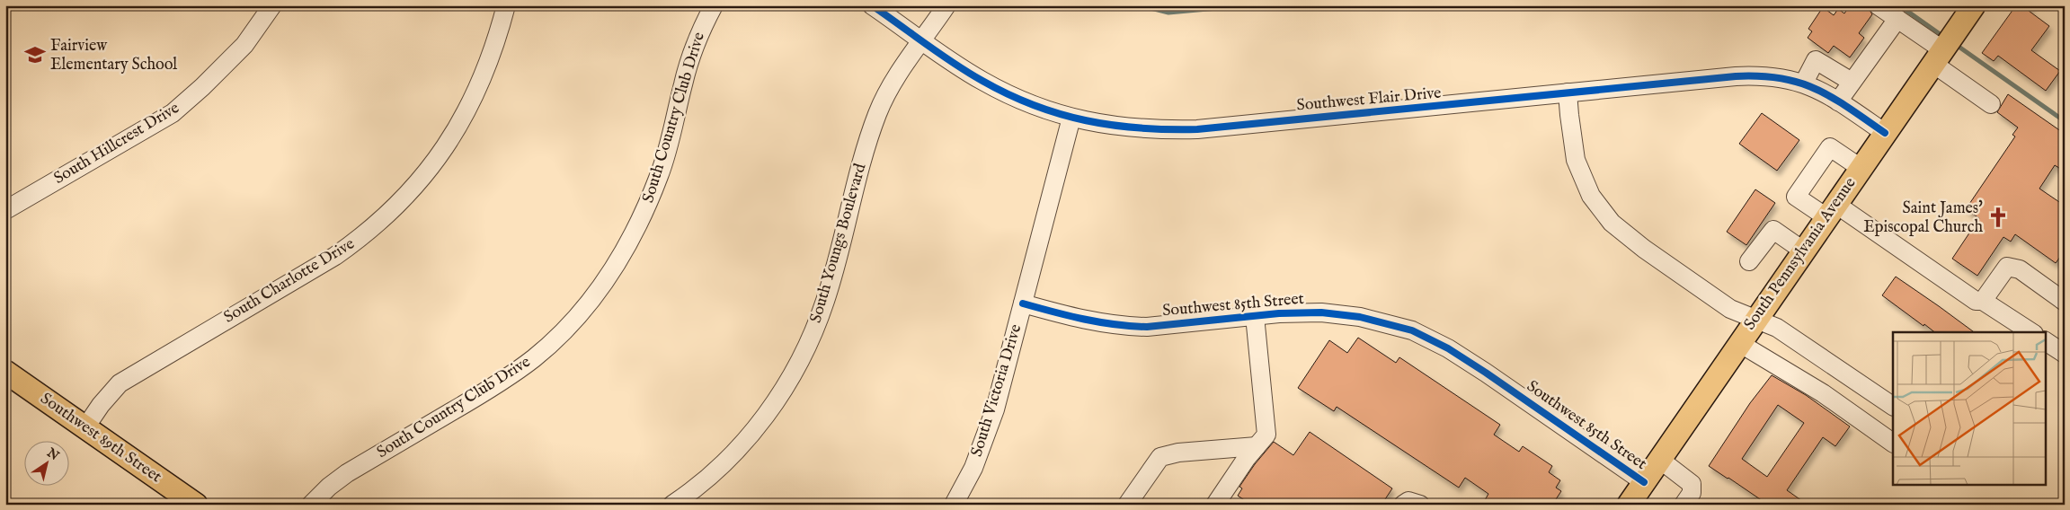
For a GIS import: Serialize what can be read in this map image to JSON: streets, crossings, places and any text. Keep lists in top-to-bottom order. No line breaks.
{"streets":{"main road":["South Pennsylvania Avenue","Southwest 89th Street"],"street":["Southwest Flair Drive","South Country Club Drive","South Hillcrest Drive","South Youngs Boulevard","South Charlotte Drive","Southwest 85th Street","South Victoria Drive"]},"crossings":[["Southwest Flair Drive","South Youngs Boulevard"],["Southwest Flair Drive","South Pennsylvania Avenue"],["Southwest Flair Drive","South Victoria Drive"],["South Pennsylvania Avenue","Southwest 85th Street"],["South Charlotte Drive","Southwest 89th Street"],["Southwest 85th Street","South Victoria Drive"]],"places":{"school or university":["Fairview Elementary School"],"church":["Saint James' Episcopal Church"]},"north":"top right"}
